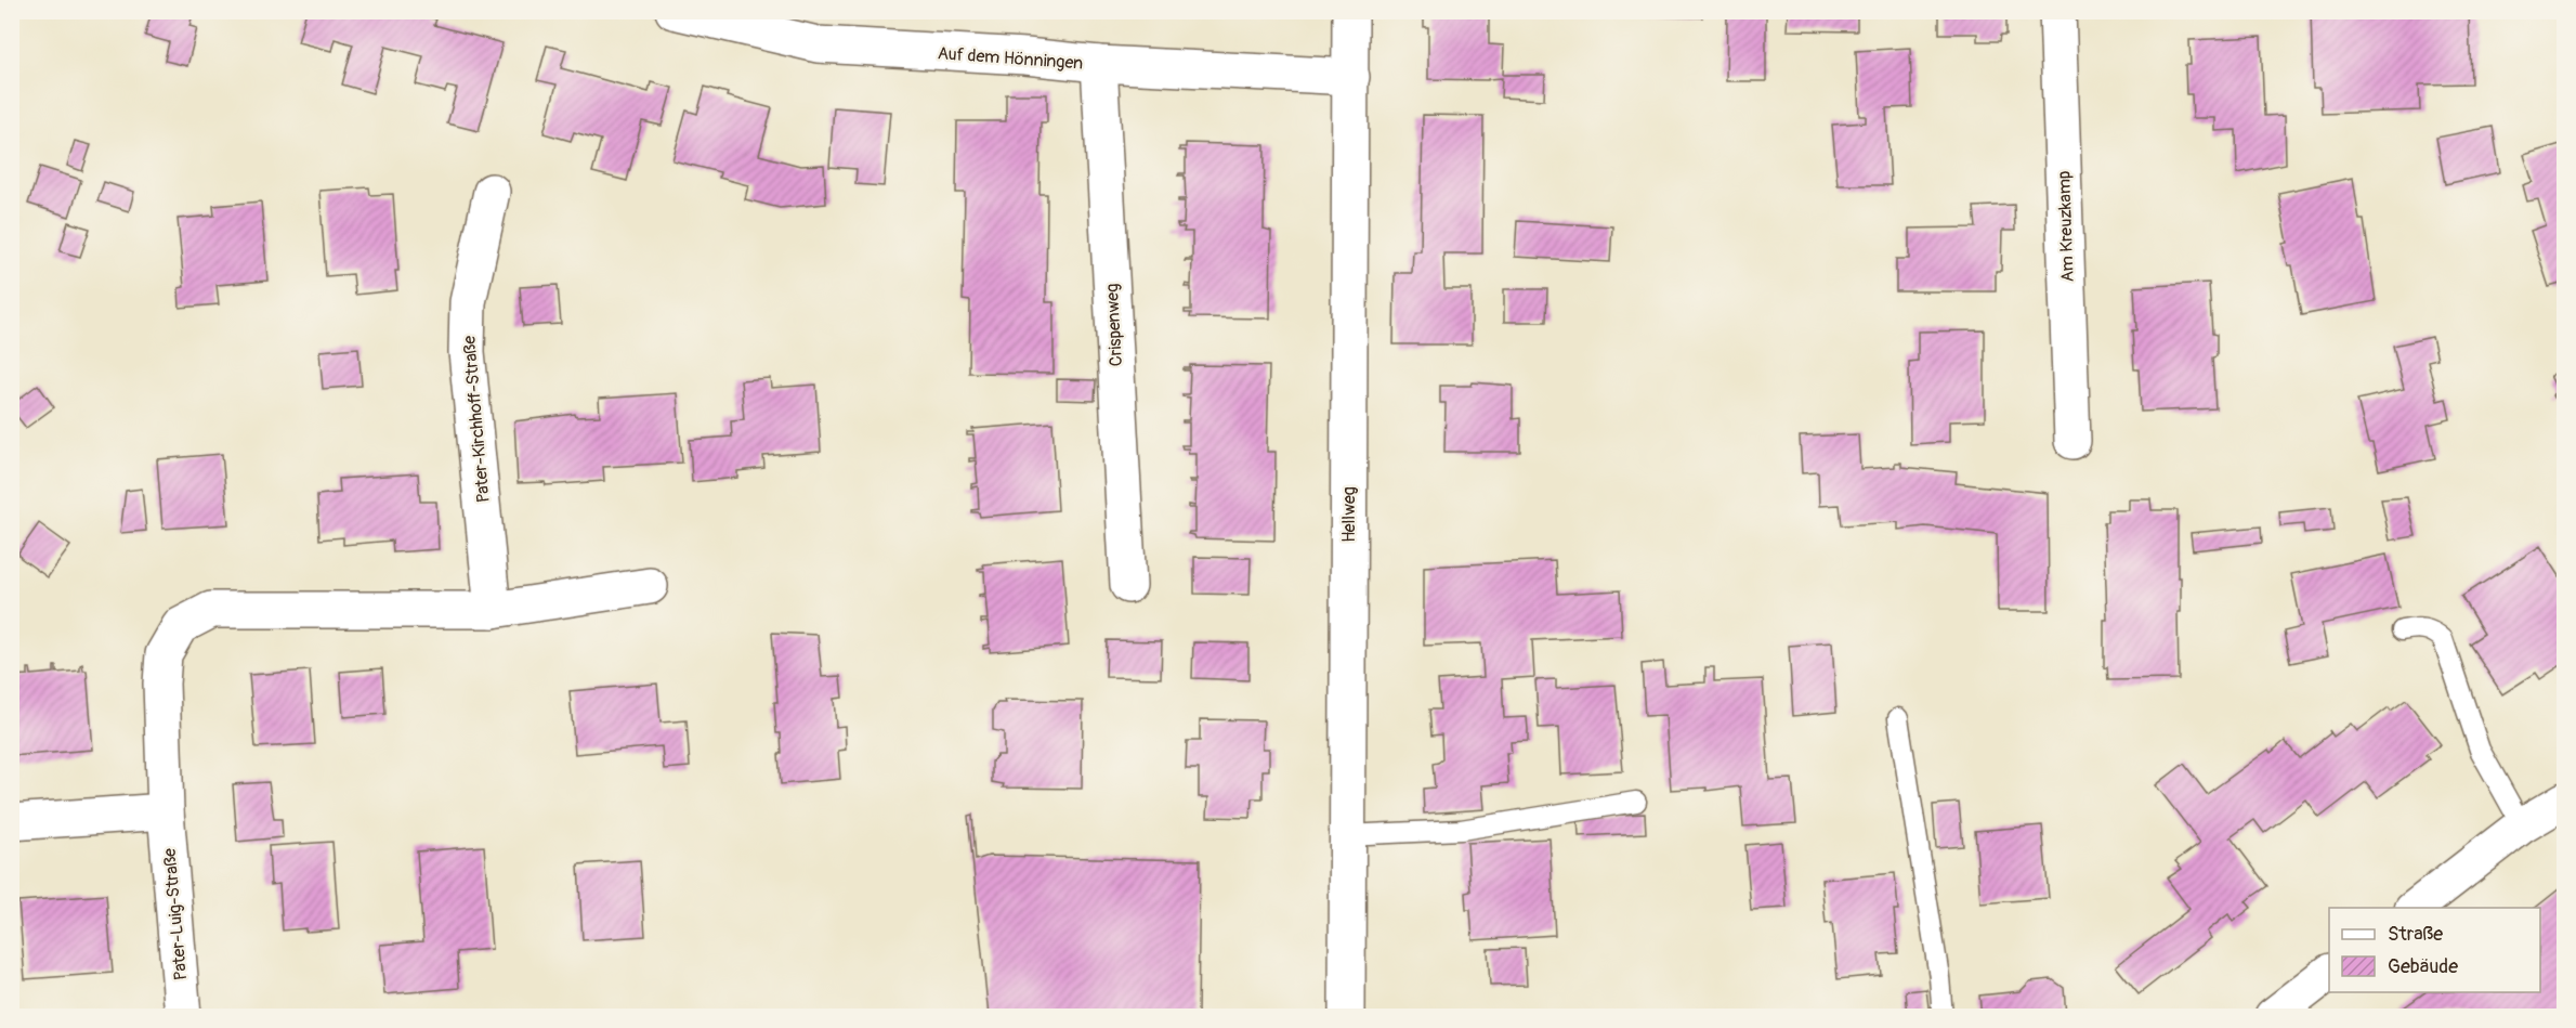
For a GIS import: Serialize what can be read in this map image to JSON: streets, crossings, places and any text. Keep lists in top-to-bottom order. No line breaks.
{"streets":{"street":["Auf dem Hönningen","Am Kreuzkamp","Crispenweg","Pater-Kirchhoff-Straße","Hellweg","Pater-Luig-Straße"]},"crossings":[["Auf dem Hönningen","Crispenweg"],["Auf dem Hönningen","Hellweg"],["Pater-Kirchhoff-Straße","Pater-Luig-Straße"]],"legend":["Straße","Gebäude"]}
